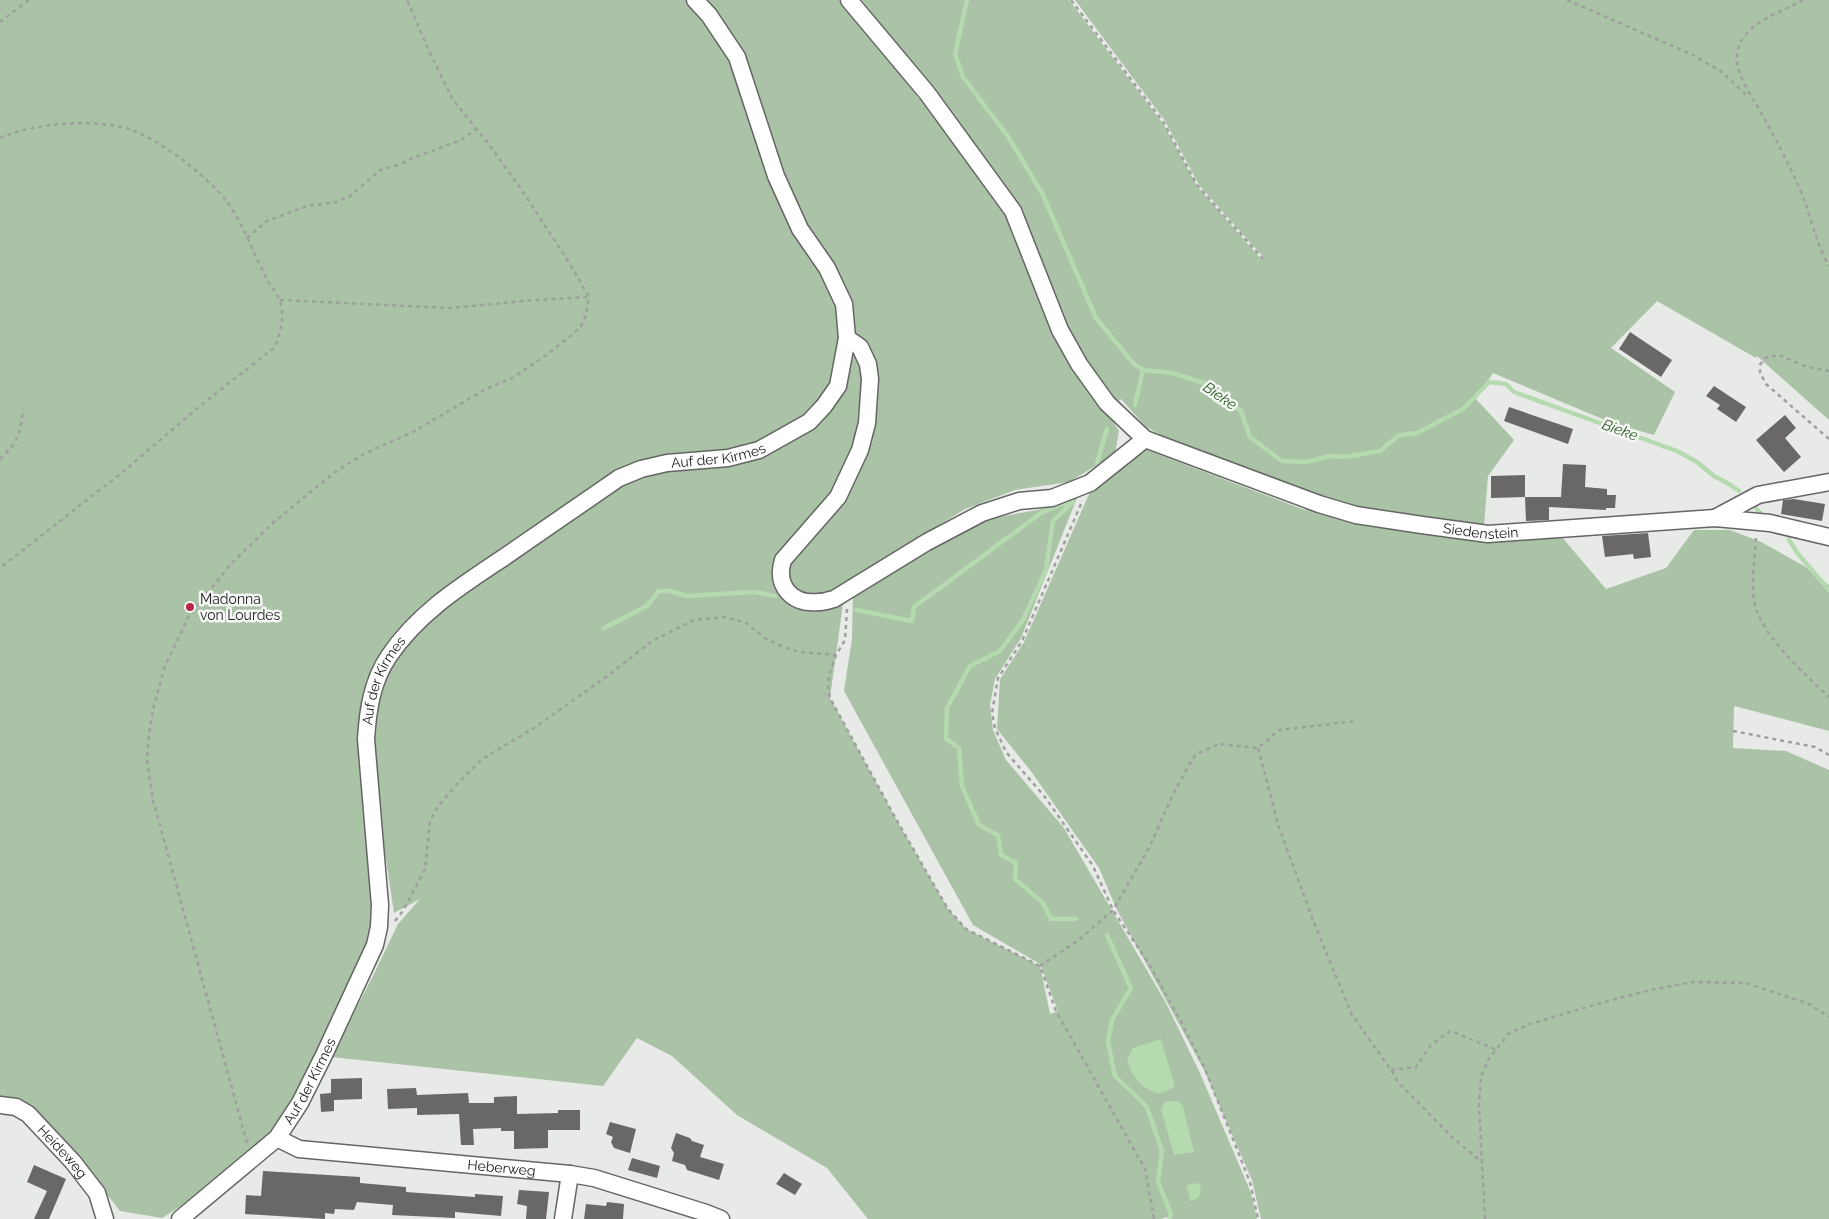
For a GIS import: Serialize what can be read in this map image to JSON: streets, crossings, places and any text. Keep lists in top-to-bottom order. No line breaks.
{"streets":{"street":["Auf der Kirmes","Siedenstein","Heideweg","Heberweg"]},"crossings":[["Auf der Kirmes","Heberweg"]],"water":["Bieke"],"places":["Madonna von Lourdes"]}
